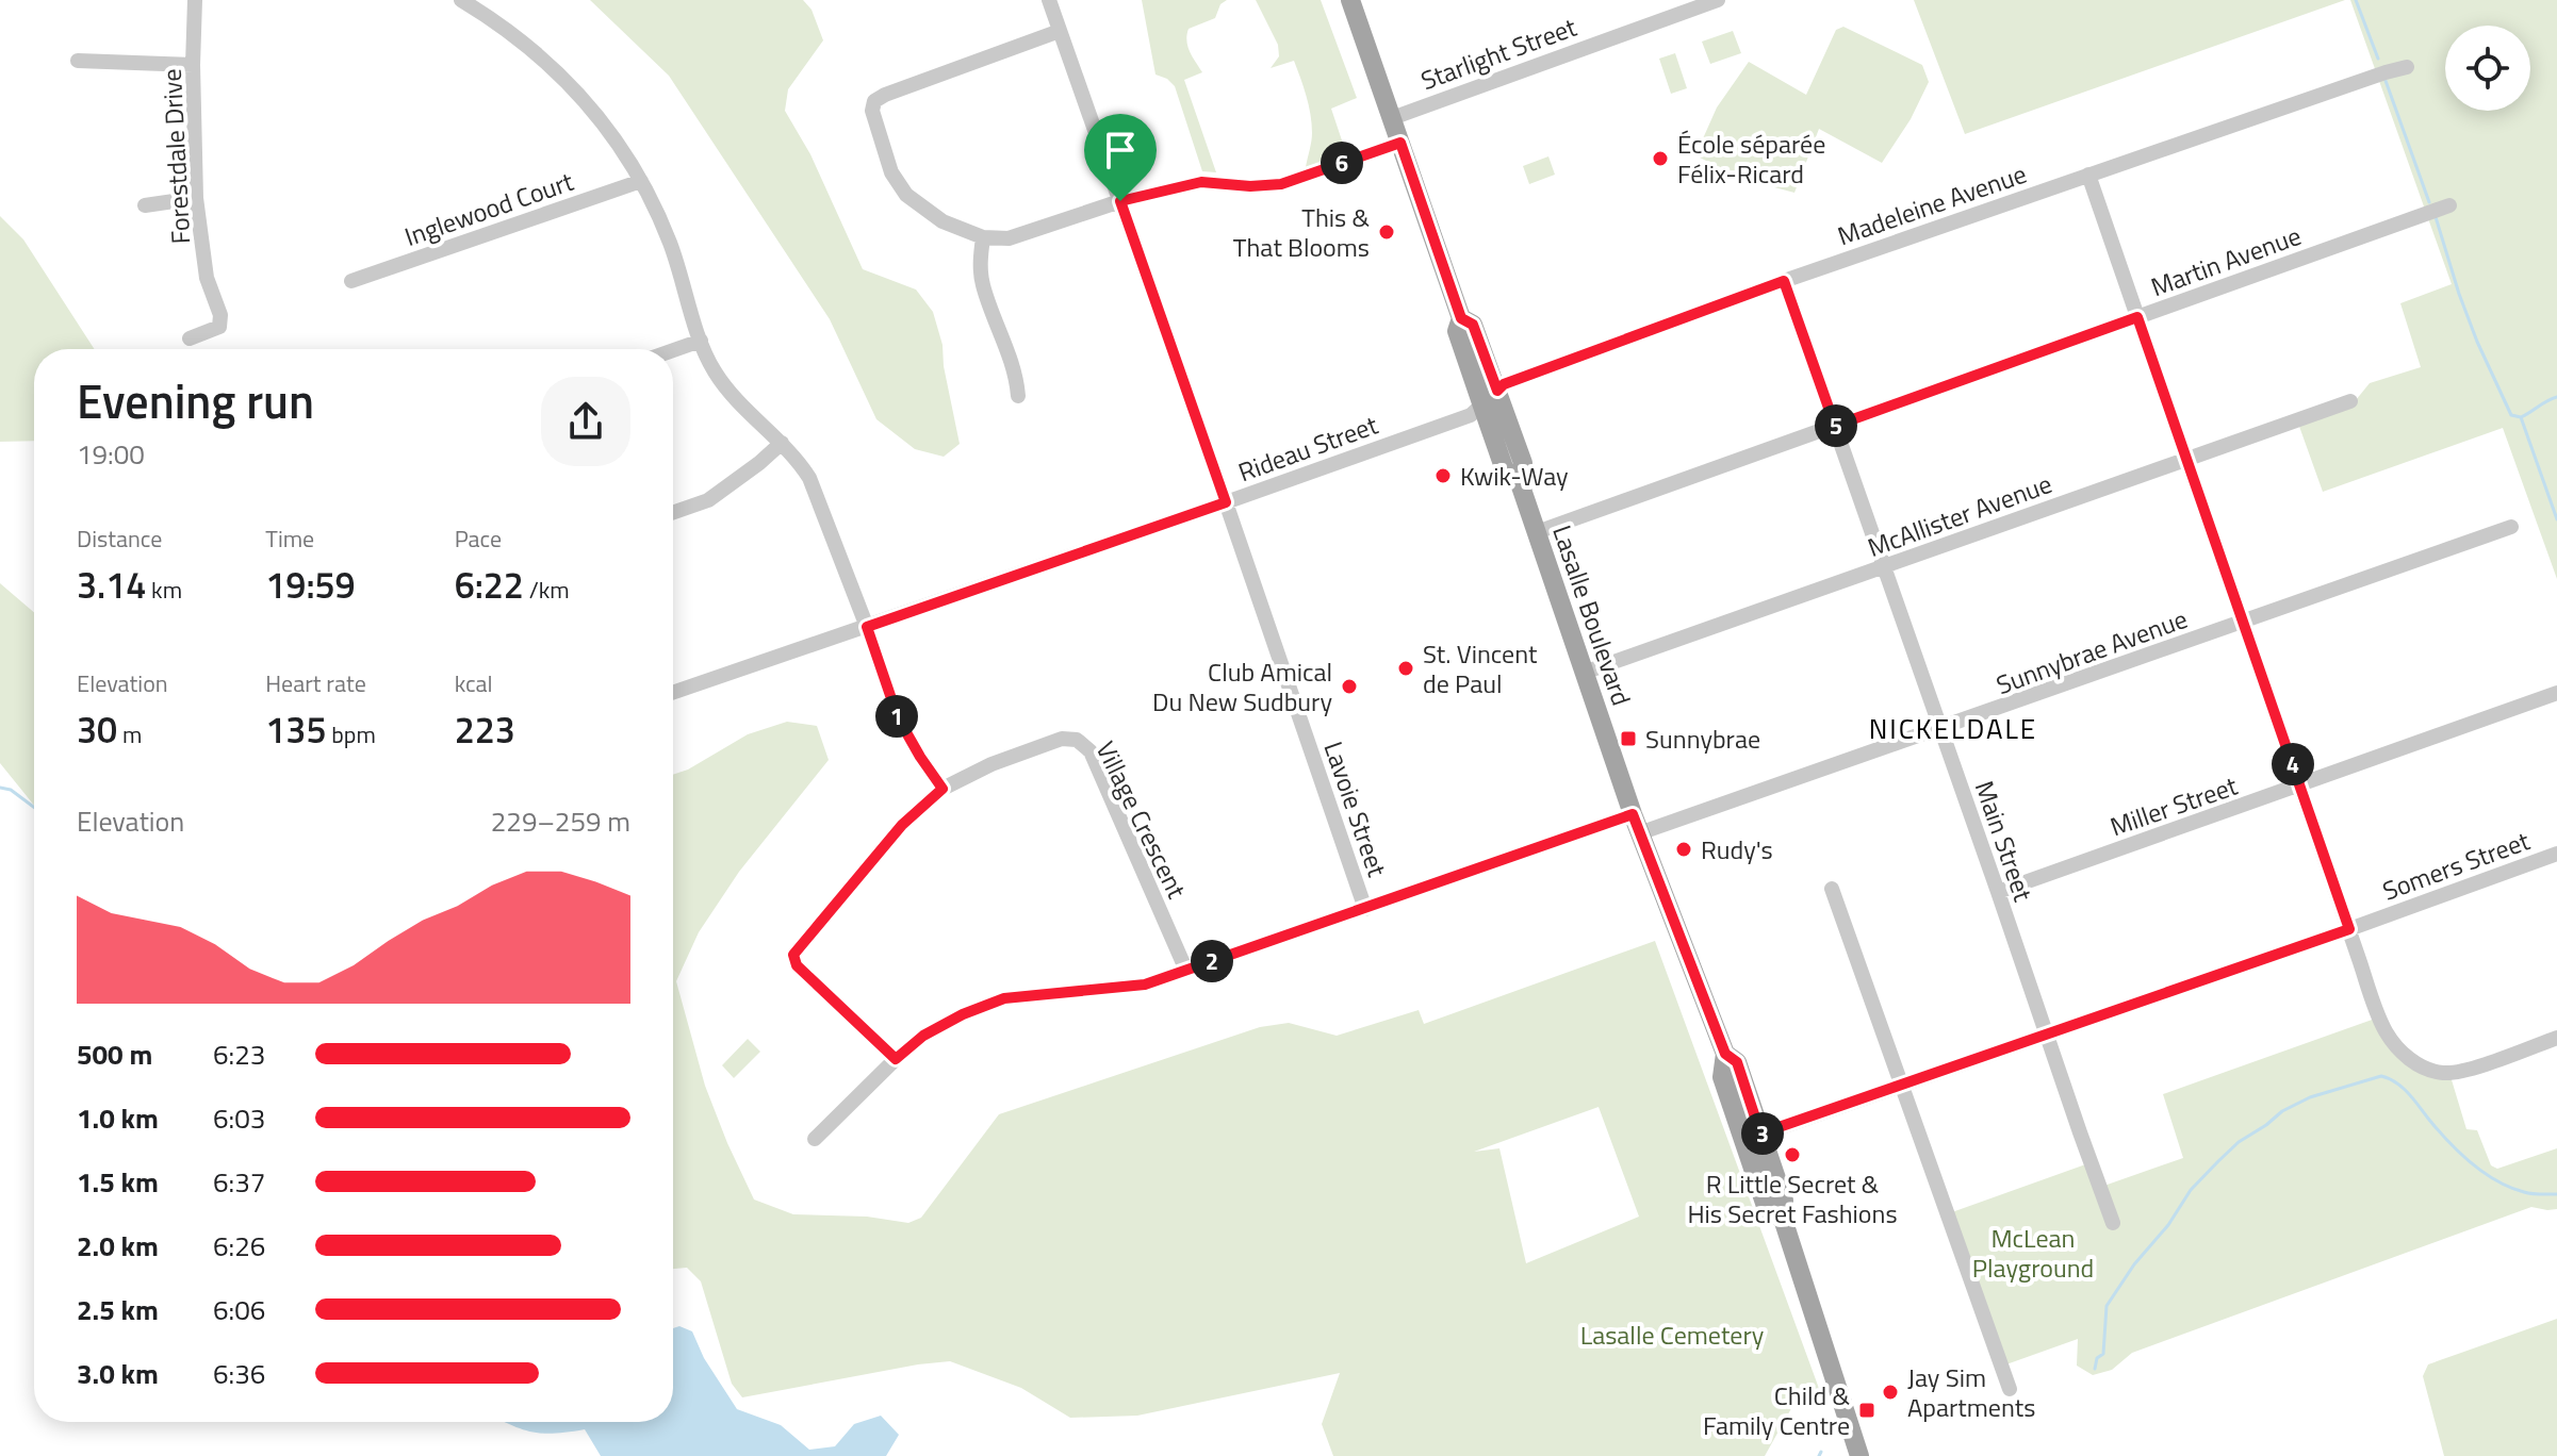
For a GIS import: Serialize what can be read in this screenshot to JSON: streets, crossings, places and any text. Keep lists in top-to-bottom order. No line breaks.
{"streets":{"main road":["Lasalle Boulevard"],"street":["Starlight Street","Forestdale Drive","Madeleine Avenue","Inglewood Court","Martin Avenue","Rideau Street","McAllister Avenue","Sunnybrae Avenue","Miller Street","Lavoie Street","Village Crescent","Main Street","Somers Street"]},"crossings":[["Starlight Street","Lasalle Boulevard"],["Madeleine Avenue","Rideau Street"],["Madeleine Avenue","Lasalle Boulevard"],["Madeleine Avenue","Main Street"],["Martin Avenue","Lasalle Boulevard"],["Martin Avenue","Main Street"],["Rideau Street","Lasalle Boulevard"],["Rideau Street","Lavoie Street"],["McAllister Avenue","Lasalle Boulevard"],["McAllister Avenue","Main Street"],["Lasalle Boulevard","Sunnybrae Avenue"],["Lasalle Boulevard","Somers Street"],["Sunnybrae Avenue","Main Street"],["Miller Street","Main Street"],["Main Street","Somers Street"]],"districts":["NICKELDALE"],"parks":["McLean Playground","Lasalle Cemetery"],"places":{"other":["École séparée Félix-Ricard","This & That Blooms","Kwik-Way","St. Vincent de Paul","Club Amical Du New Sudbury","Rudy's","R Little Secret & His Secret Fashions","Jay Sim Apartments"],"transit":["Sunnybrae","Child & Family Centre"]},"page":{"pins":["6","5","1","4","2","3"],"heading":["Evening run","19:00"],"stats":[["Distance","3.14 km"],["Time","19:59"],["Pace","6:22 /km"],["Elevation","30 m"],["Heart rate","135 bpm"],["kcal","223"]],"chart":["Elevation","229–259 m"],"list":[{"name":"500 m","note":"6:23"},{"name":"1.0 km","note":"6:03"},{"name":"1.5 km","note":"6:37"},{"name":"2.0 km","note":"6:26"},{"name":"2.5 km","note":"6:06"},{"name":"3.0 km","note":"6:36"}]}}
